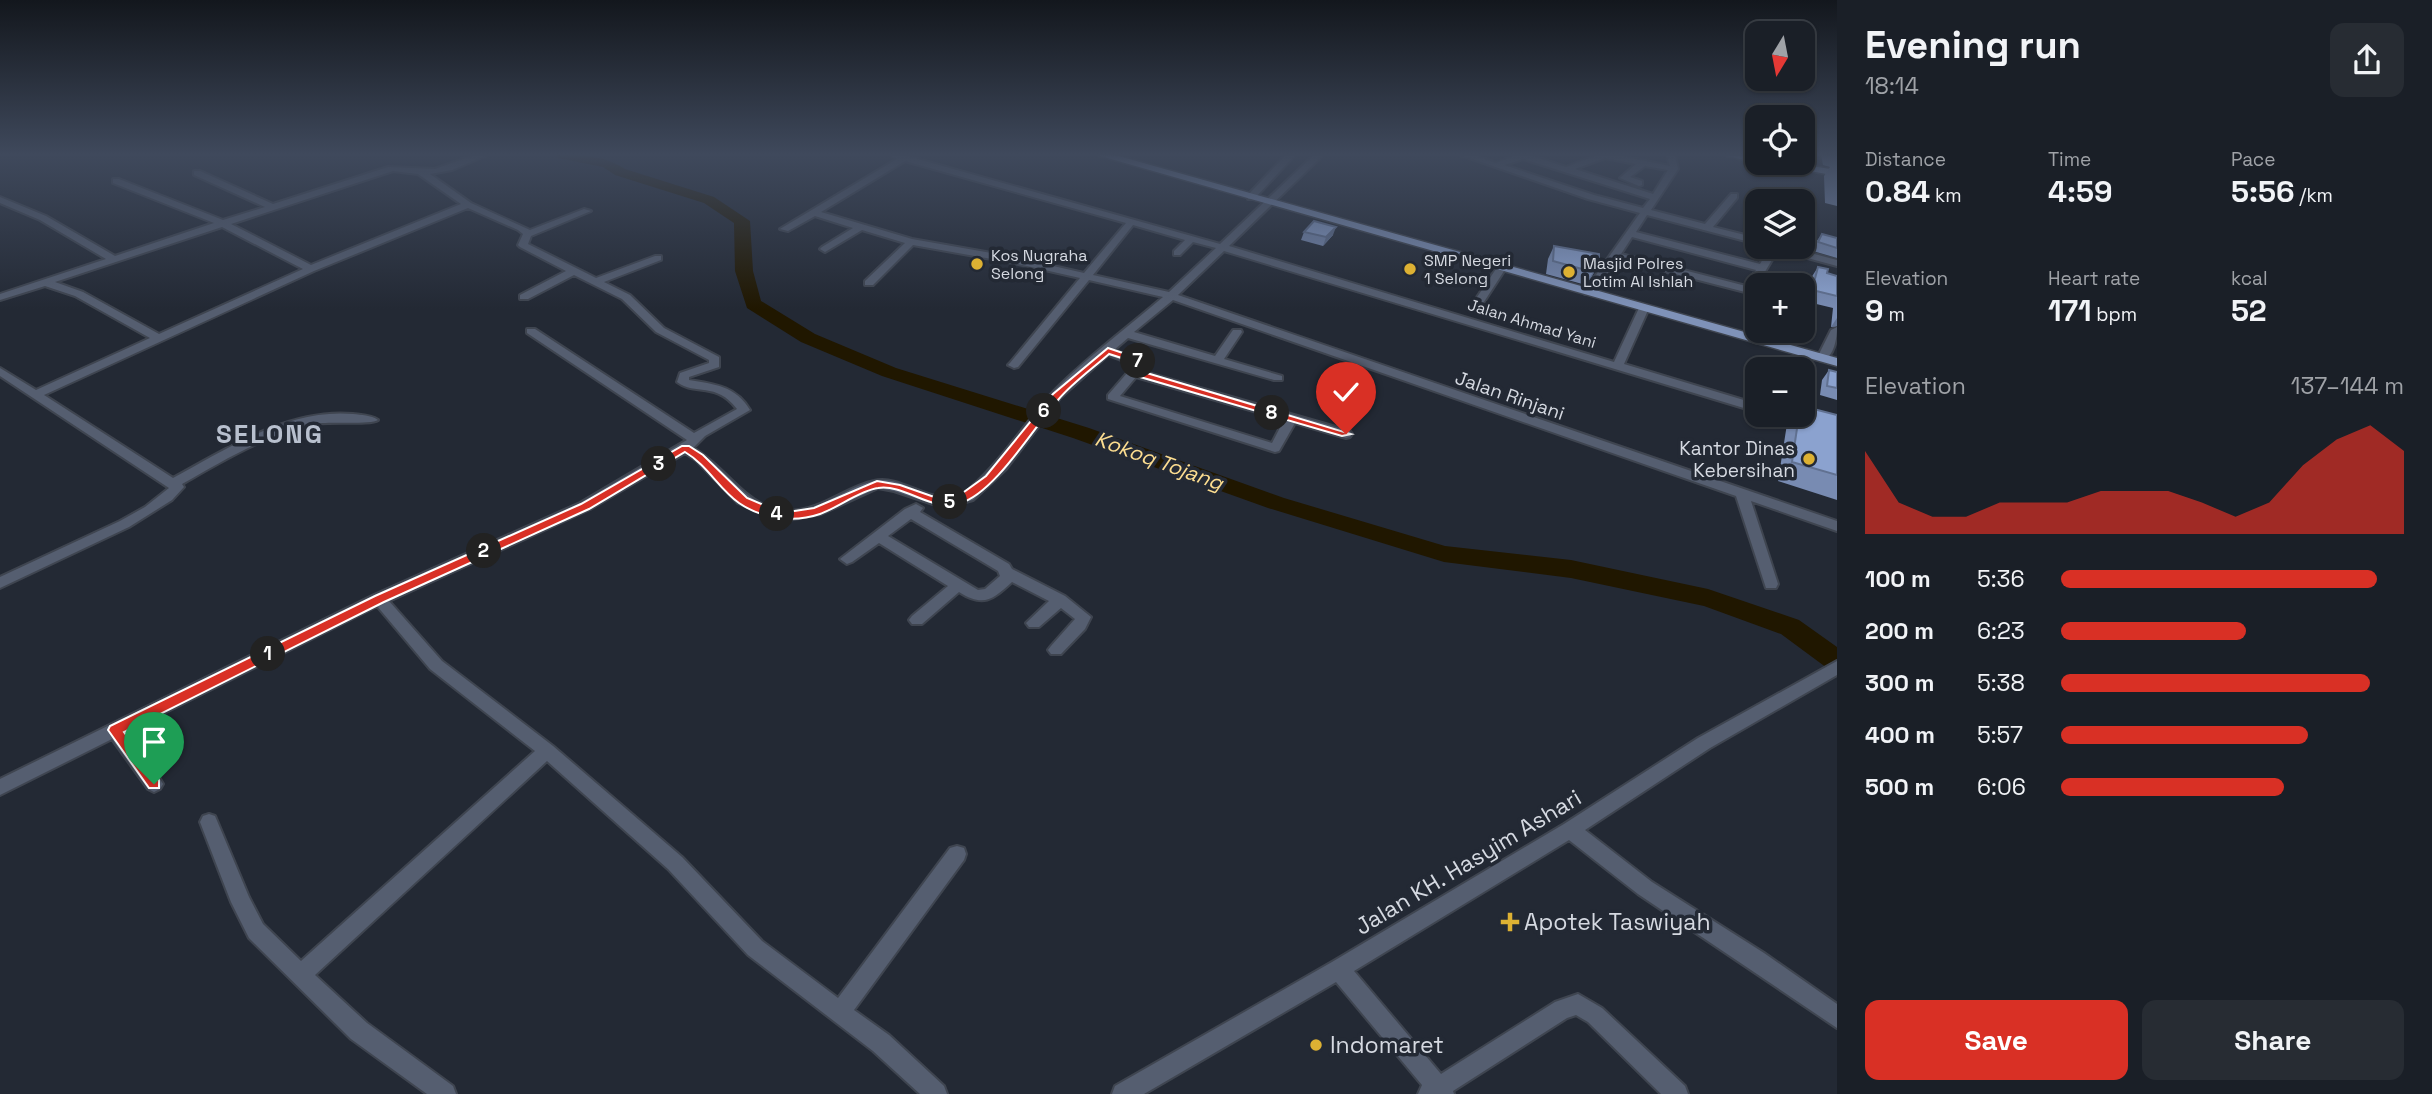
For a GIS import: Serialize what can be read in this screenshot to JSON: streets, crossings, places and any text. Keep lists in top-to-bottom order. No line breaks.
{"streets":{"street":["Jalan Ahmad Yani","Jalan Rinjani","Jalan KH. Hasyim Ashari"]},"districts":["SELONG"],"water":["Kokoq Tojang"],"places":{"other":["Kos Nugraha Selong","SMP Negeri 1 Selong","Masjid Polres Lotim Al Ishlah","Kantor Dinas Kebersihan","Indomaret"],"health":["Apotek Taswiyah"]},"north":"bottom","page":{"heading":["Evening run","18:14"],"map_buttons":["+","−"],"stats":[["Distance","0.84 km"],["Time","4:59"],["Pace","5:56 /km"],["Elevation","9 m"],["Heart rate","171 bpm"],["kcal","52"]],"pins":["7","6","8","3","5","4","2","1"],"chart":["Elevation","137–144 m"],"list":[{"name":"100 m","note":"5:36"},{"name":"200 m","note":"6:23"},{"name":"300 m","note":"5:38"},{"name":"400 m","note":"5:57"},{"name":"500 m","note":"6:06"}],"buttons":["Save","Share"]}}
